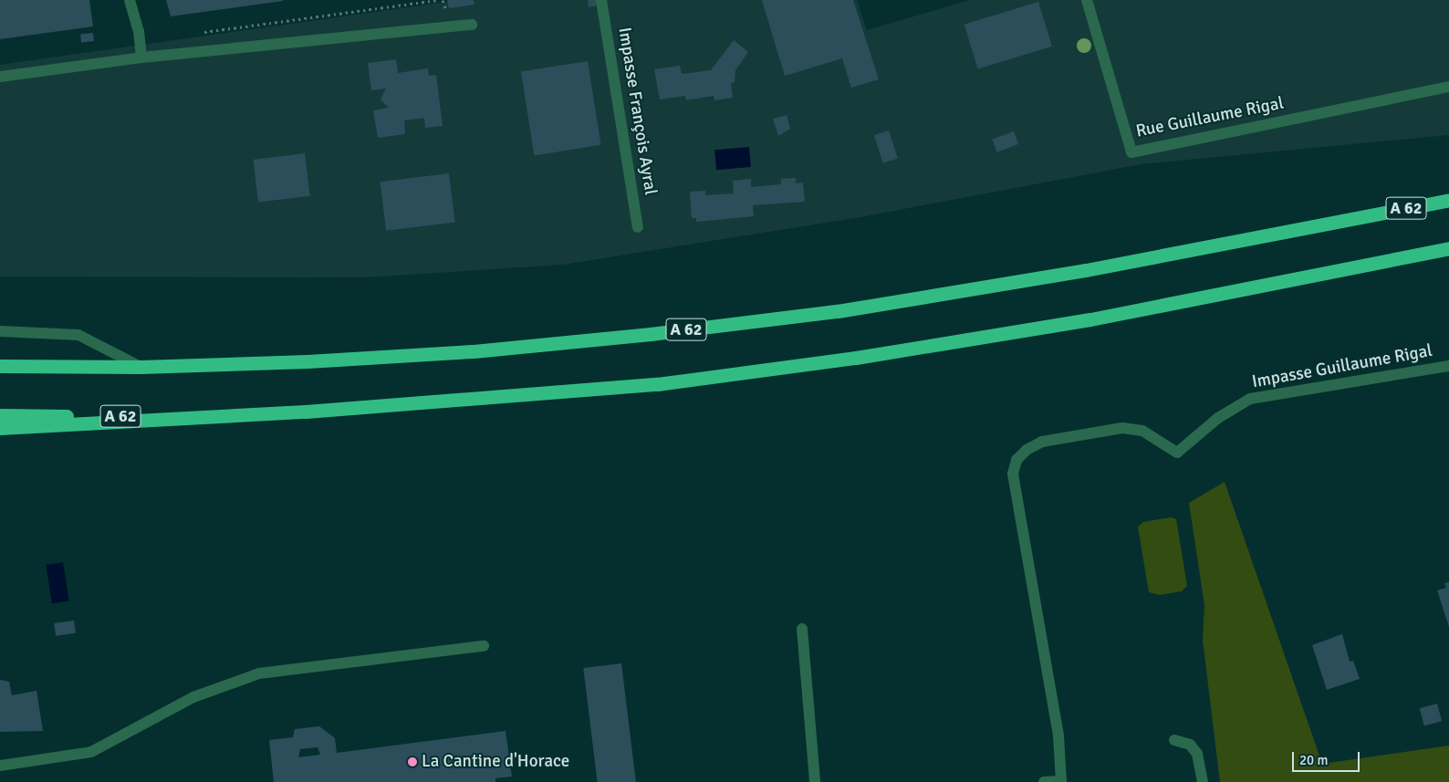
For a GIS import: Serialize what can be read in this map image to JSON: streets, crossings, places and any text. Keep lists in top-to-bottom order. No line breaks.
{"streets":{"highway":["A 62"],"street":["Impasse François Ayral","Rue Guillaume Rigal","Impasse Guillaume Rigal"]},"places":["La Cantine d'Horace"],"scale_bar":"20 m"}
